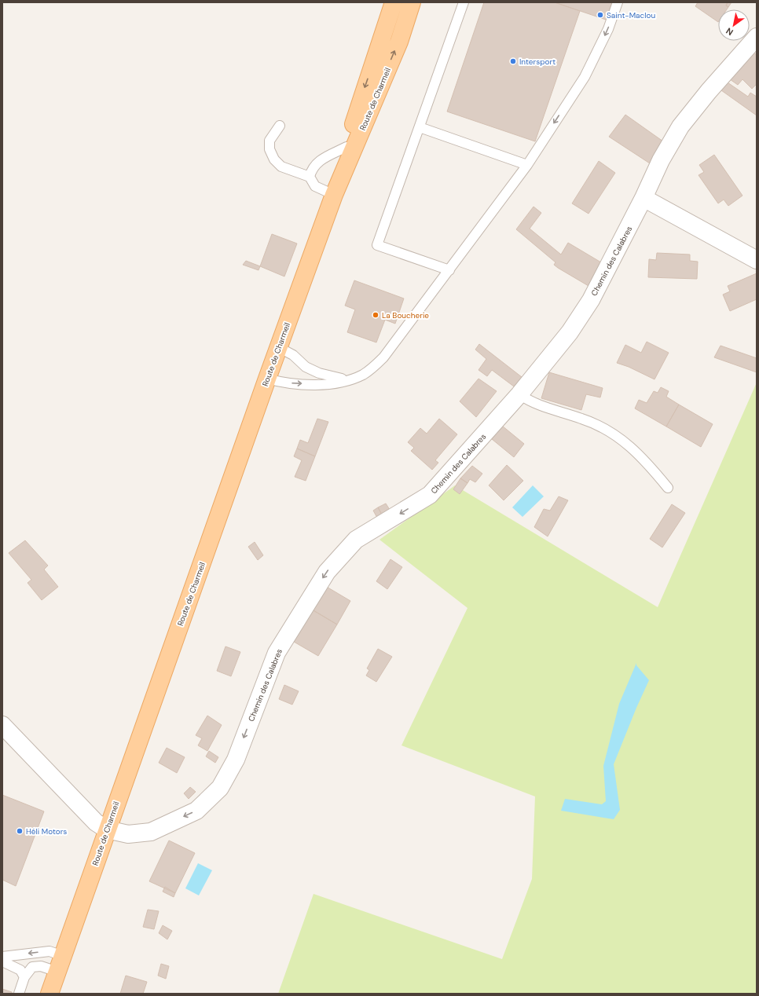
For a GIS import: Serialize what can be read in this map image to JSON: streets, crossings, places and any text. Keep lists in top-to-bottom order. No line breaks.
{"streets":{"main road":["Route de Charmeil"],"street":["Chemin des Calabres"]},"crossings":[["Route de Charmeil","Chemin des Calabres"]],"one_way":["Chemin des Calabres"],"places":["Saint-Maclou","Intersport","La Boucherie","Héli Motors"],"north":"bottom left"}
